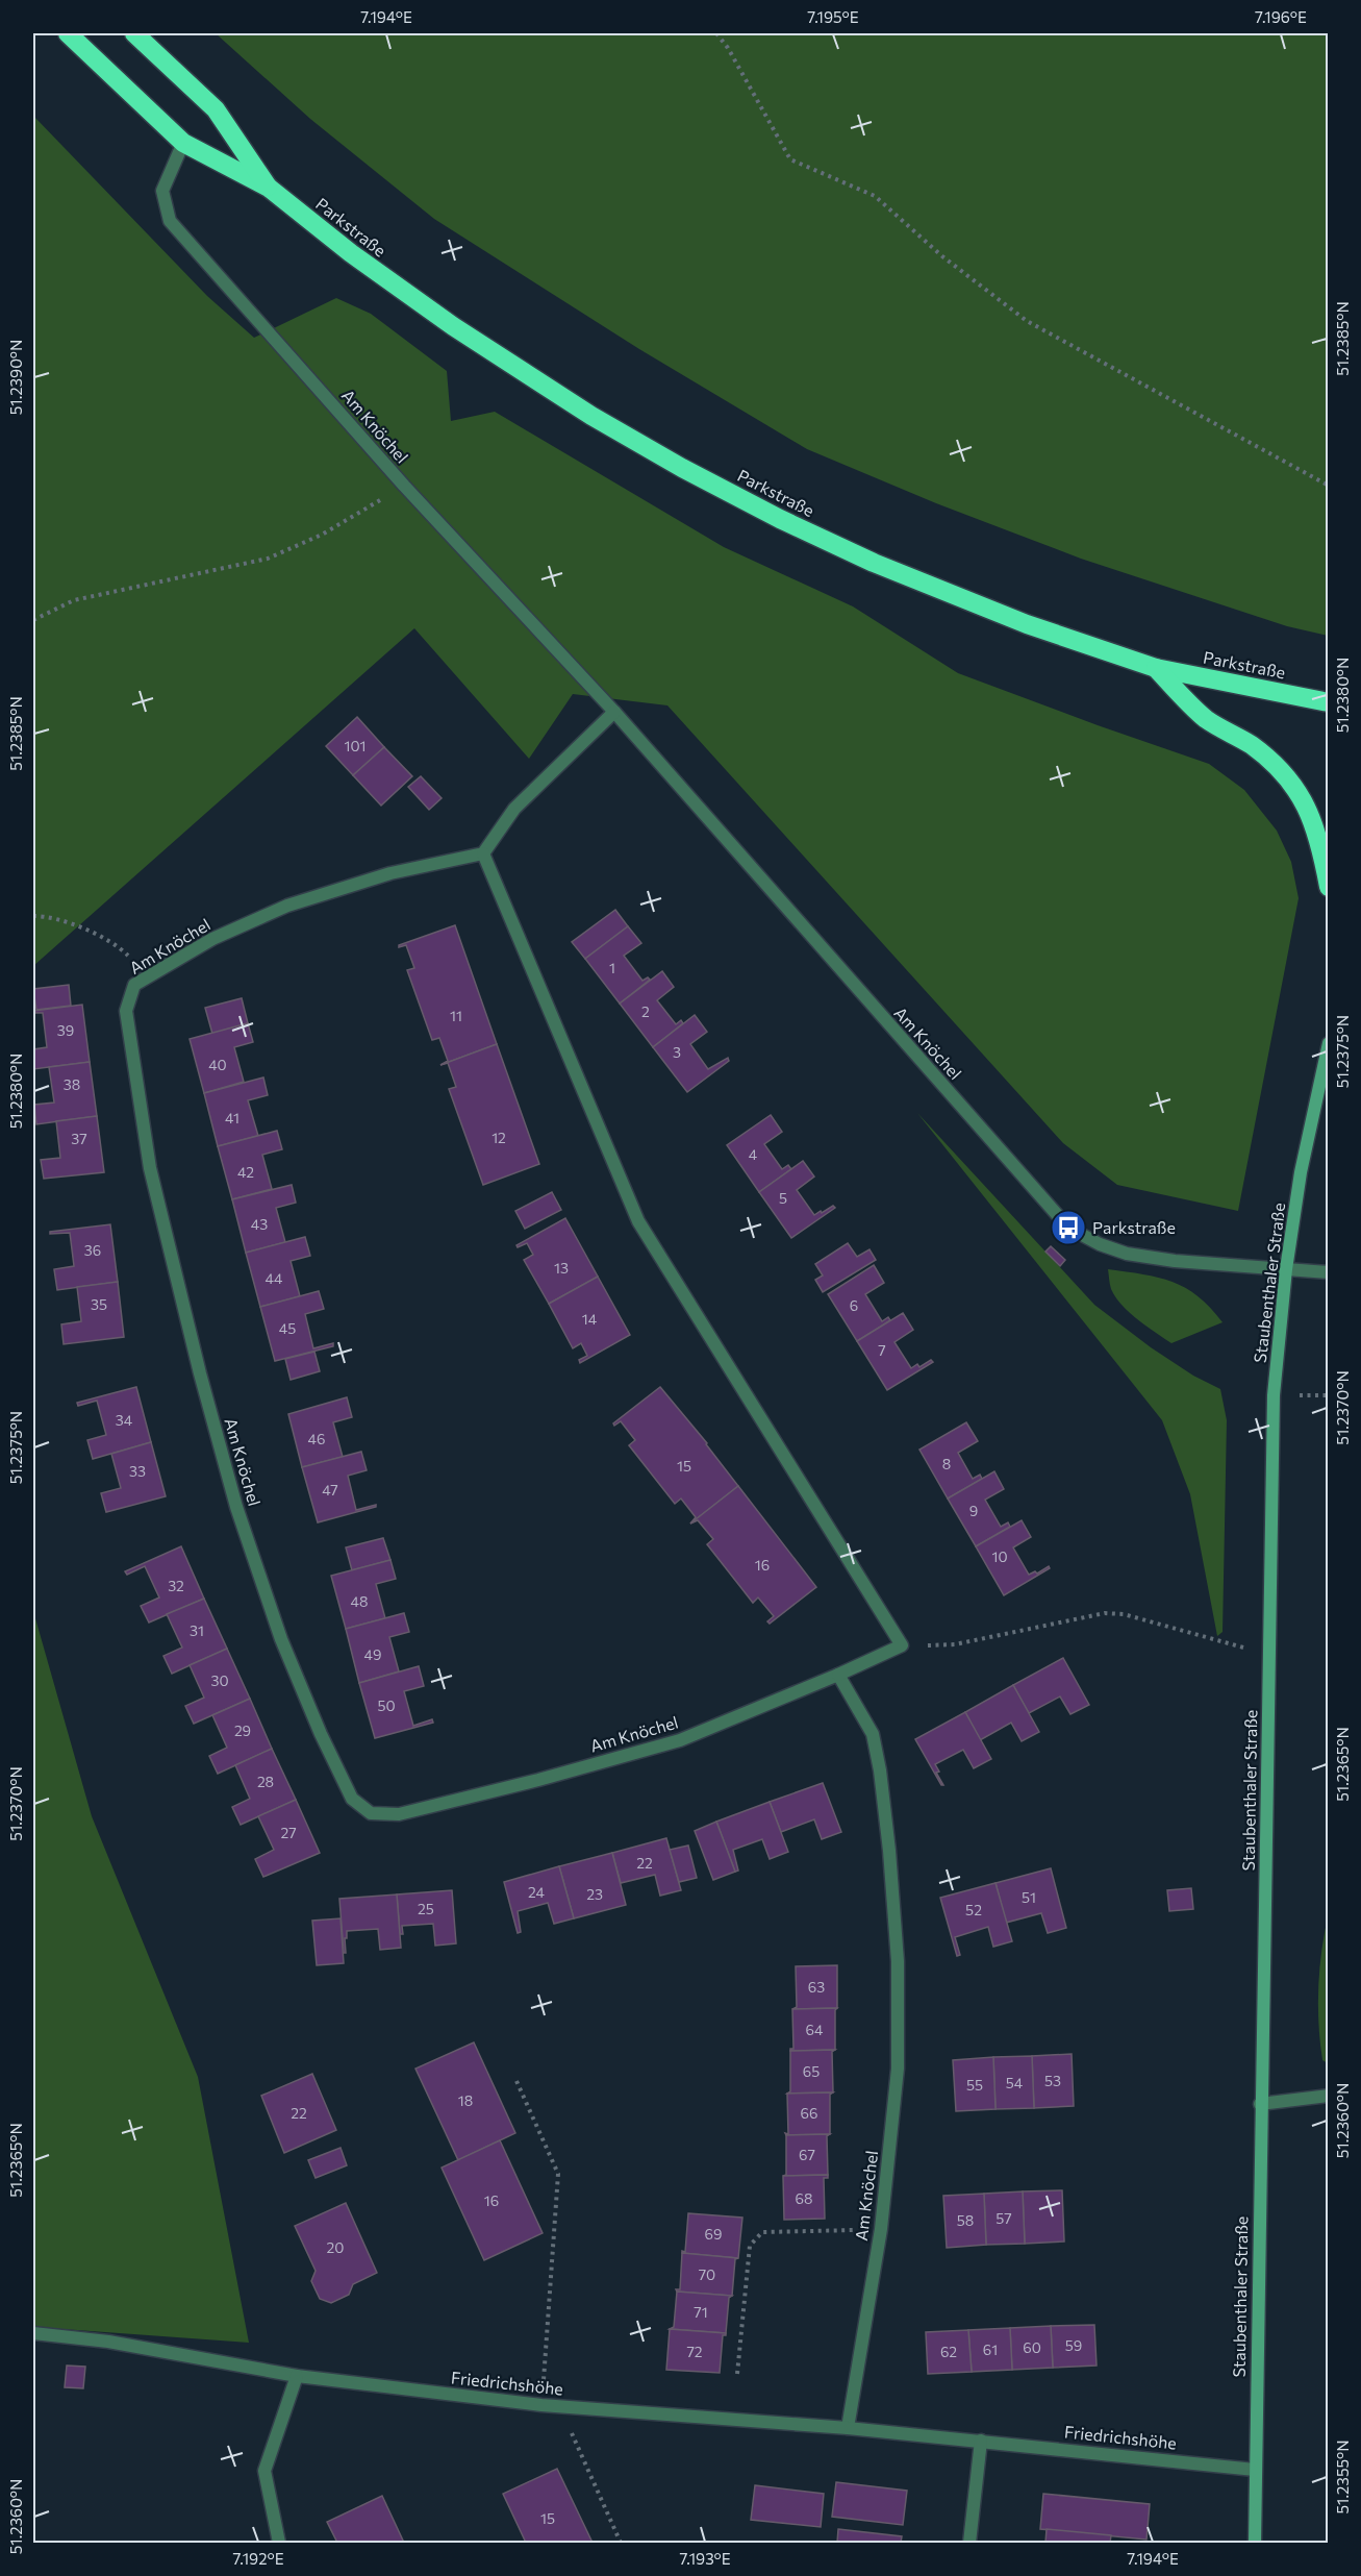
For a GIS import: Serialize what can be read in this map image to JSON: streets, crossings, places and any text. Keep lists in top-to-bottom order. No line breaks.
{"streets":{"highway":["Parkstraße"],"main road":["Staubenthaler Straße"],"street":["Am Knöchel","Friedrichshöhe"]},"crossings":[["Am Knöchel","Staubenthaler Straße"],["Am Knöchel","Friedrichshöhe"],["Staubenthaler Straße","Friedrichshöhe"]],"places":{"bus stop":["Parkstraße"]},"house_numbers":["101","1","2","11","39","3","40","38","41","12","37","4","42","5","43","36","13","44","35","6","14","45","7","34","46","8","15","33","47","9","10","16","32","48","31","49","30","50","29","28","27","22","24","23","51","25","52","63","64","65","53","54","55","18","22","66","67","68","16","57","58","69","20","70","71","59","60","61","72","62","15"],"coordinates":["7.194°E","7.195°E","7.196°E","51.2385°N","51.2390°N","51.2380°N","51.2375°N","51.2370°N","51.2365°N","51.2360°N","51.2355°N","7.192°E","7.193°E"]}
